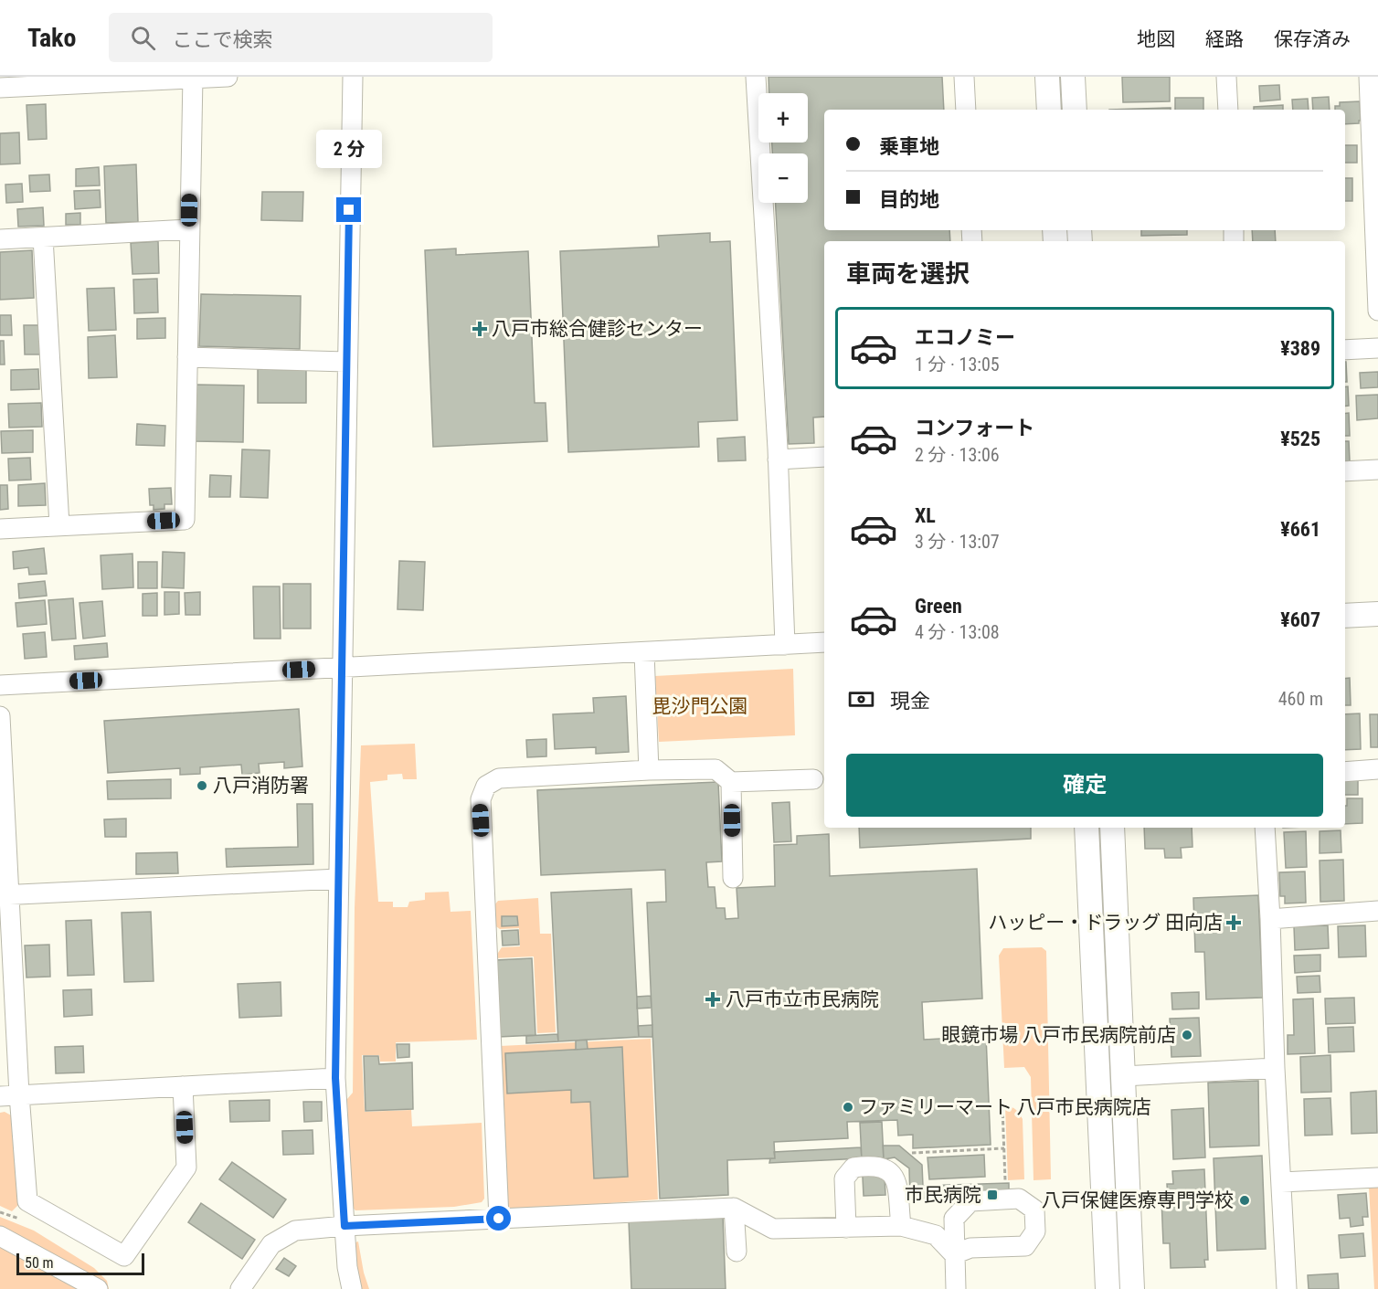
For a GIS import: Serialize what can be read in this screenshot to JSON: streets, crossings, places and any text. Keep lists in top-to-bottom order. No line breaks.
{"parks":["毘沙門公園"],"places":{"health":["八戸市総合健診センター","ハッピー・ドラッグ 田向店","八戸市立市民病院"],"other":["八戸消防署","眼鏡市場 八戸市民病院前店","ファミリーマート 八戸市民病院店","八戸保健医療専門学校"],"transit":["市民病院"]},"scale_bar":"50 m","page":{"header":"Tako","search":"ここで検索","nav":["地図","経路","保存済み"],"map_buttons":["+","−"],"banner":["乗車地","目的地"],"bubble":"2 分","heading":"車両を選択","list":[{"name":"エコノミー","note":"1 分 · 13:05","value":"¥389"},{"name":"コンフォート","note":"2 分 · 13:06","value":"¥525"},{"name":"XL","note":"3 分 · 13:07","value":"¥661"},{"name":"Green","note":"4 分 · 13:08","value":"¥607"}],"pay":["現金","460 m"],"buttons":"確定","scale":"50 m"}}
